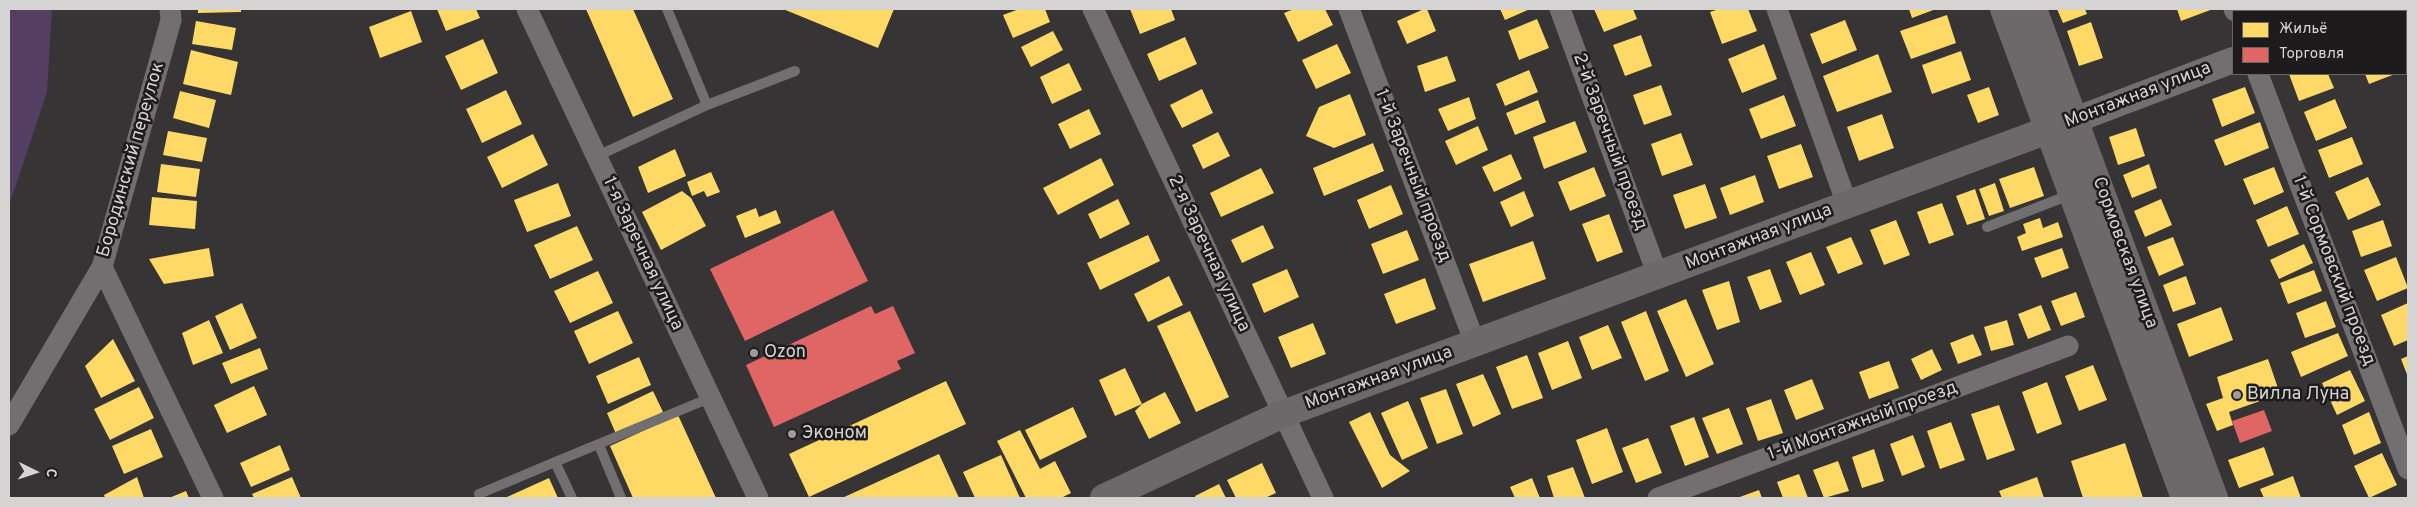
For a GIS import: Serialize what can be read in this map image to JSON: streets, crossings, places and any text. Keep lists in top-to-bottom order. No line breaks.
{"streets":{"main road":["Монтажная улица","Сормовская улица"],"street":["2-й Заречный проезд","Бородинский переулок","1-й Заречный проезд","1-я Заречная улица","2-я Заречная улица","1-й Сормовский проезд","1-й Монтажный проезд"]},"crossings":[["Монтажная улица","2-й Заречный проезд"],["Монтажная улица","1-й Заречный проезд"],["Монтажная улица","Сормовская улица"],["Монтажная улица","2-я Заречная улица"]],"places":["Ozon","Вилла Луна","Эконом"],"legend":["Жильё","Торговля"],"north":"right"}
